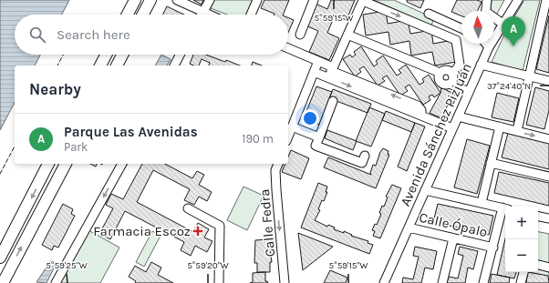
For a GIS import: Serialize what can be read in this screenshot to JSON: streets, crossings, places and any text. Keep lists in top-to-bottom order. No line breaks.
{"streets":{"street":["Avenida Sánchez Pizjuán","Calle Fedra","Calle Ópalo"]},"crossings":[["Avenida Sánchez Pizjuán","Calle Ópalo"]],"one_way":["Calle Fedra"],"places":{"health":["Farmacia Escoz"]},"north":"top","page":{"search":"Search here","pins":"A","heading":"Nearby","list":[{"mark":"A","name":"Parque Las Avenidas","note":"Park","value":"190 m"}],"map_buttons":["+","−"]},"coordinates":["5°59'15\"W","37°24'40\"N","5°59'25\"W","5°59'20\"W"]}
